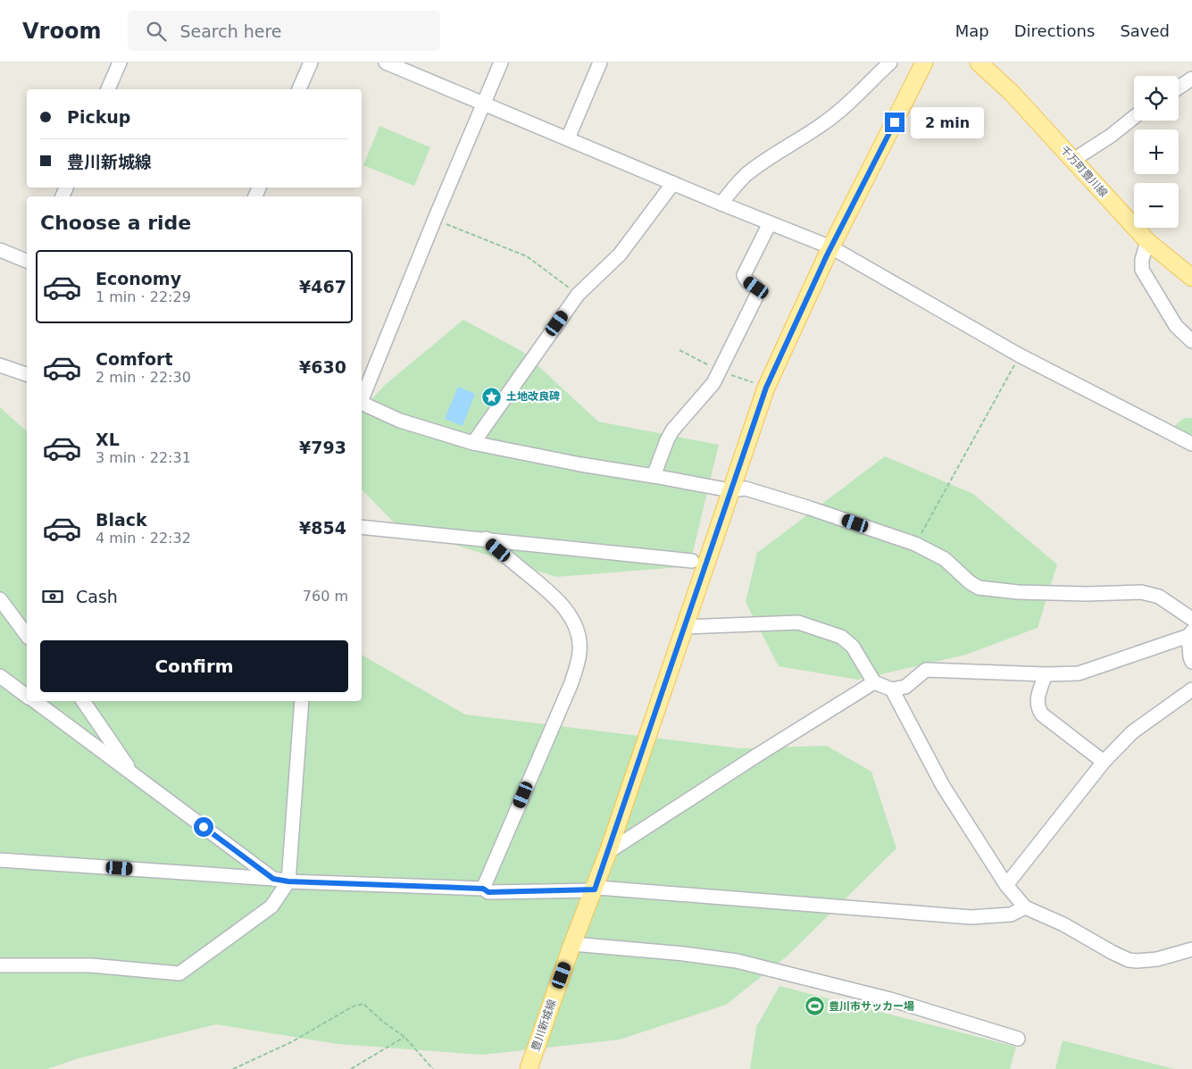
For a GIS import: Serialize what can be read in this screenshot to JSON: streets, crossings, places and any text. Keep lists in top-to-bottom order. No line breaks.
{"streets":{"main road":["千万町豊川線","豊川新城線"]},"places":{"place":["土地改良碑"],"sports":["豊川市サッカー場"]},"page":{"header":"Vroom","search":"Search here","nav":["Map","Directions","Saved"],"map_buttons":["+","−"],"banner":["Pickup","豊川新城線"],"bubble":"2 min","heading":"Choose a ride","list":[{"name":"Economy","note":"1 min · 22:29","value":"¥467"},{"name":"Comfort","note":"2 min · 22:30","value":"¥630"},{"name":"XL","note":"3 min · 22:31","value":"¥793"},{"name":"Black","note":"4 min · 22:32","value":"¥854"}],"pay":["Cash","760 m"],"buttons":"Confirm"}}
